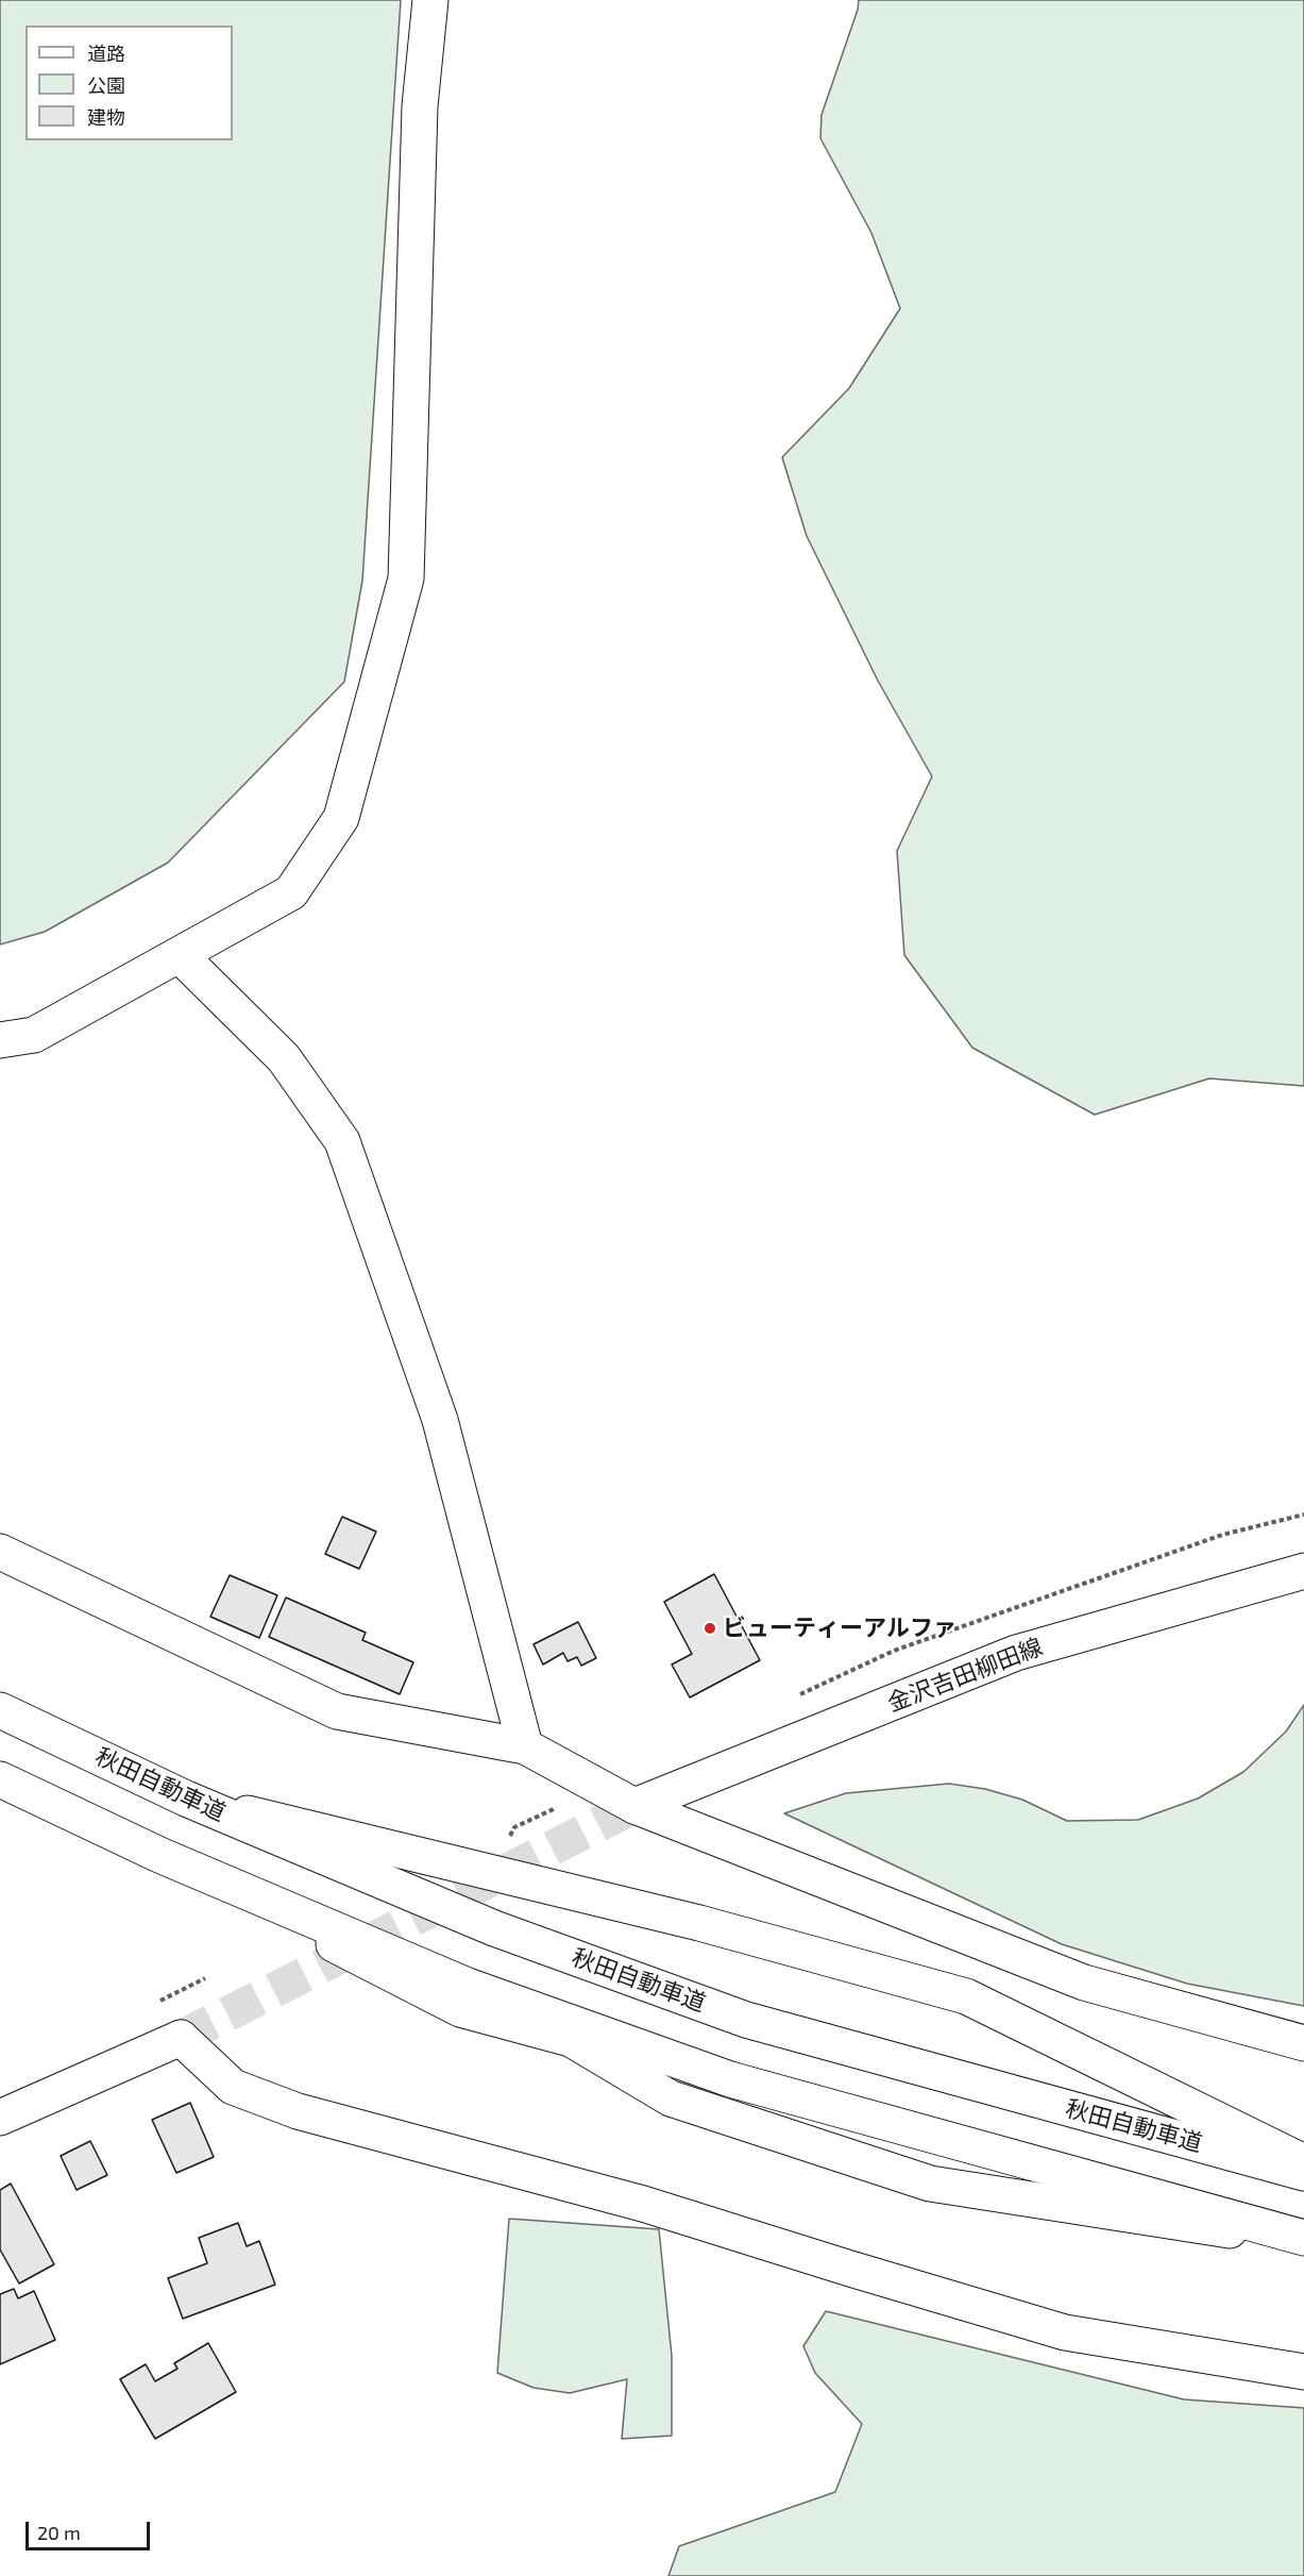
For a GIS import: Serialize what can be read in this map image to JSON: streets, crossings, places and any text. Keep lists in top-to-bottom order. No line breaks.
{"streets":{"main road":["金沢吉田柳田線","秋田自動車道"]},"places":["ビューティーアルファ"],"legend":["道路","公園","建物"],"scale_bar":"20 m"}
